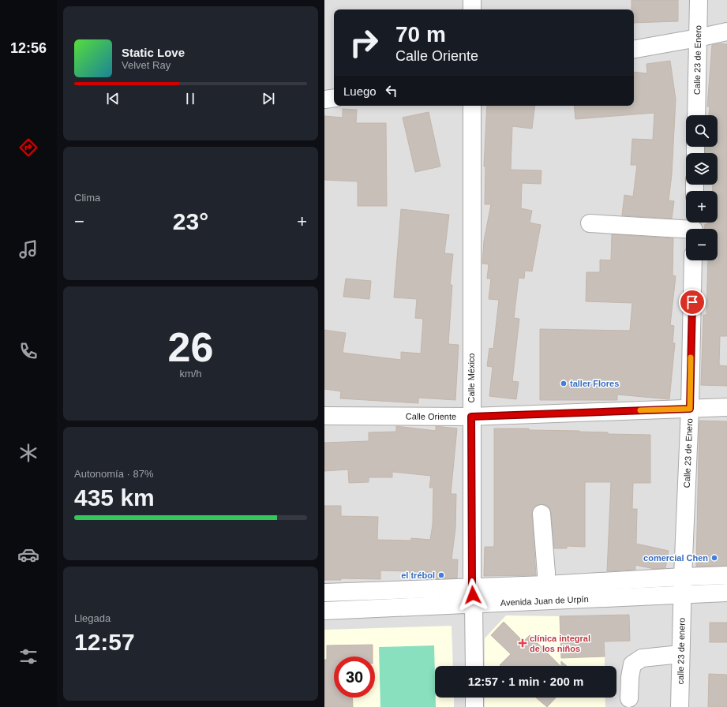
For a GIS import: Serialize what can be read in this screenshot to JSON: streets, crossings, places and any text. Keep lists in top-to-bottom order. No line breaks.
{"streets":{"street":["Calle 23 de Enero","Calle México","Calle Oriente","Avenida Juan de Urpín","calle 23 de enero"]},"crossings":[["Calle 23 de Enero","Calle Oriente"],["Calle 23 de Enero","Avenida Juan de Urpín"],["Calle 23 de Enero","calle 23 de enero"],["Calle México","Calle Oriente"],["Calle México","Avenida Juan de Urpín"],["Avenida Juan de Urpín","calle 23 de enero"]],"places":{"other":["taller Flores","comercial Chen","el trébol"],"health":["clínica integral de los niños"]},"page":{"tabs":"12:56","turn":["70 m","Calle Oriente"],"song":["Static Love","Velvet Ray"],"then":"Luego","map_buttons":["+","−"],"tile":["Clima",["26","km/h"],["Autonomía · 87%","435 km"],["Llegada","12:57"]],"heat":["−","23°","+"],"limit":"30","trip":"12:57 · 1 min · 200 m"}}
